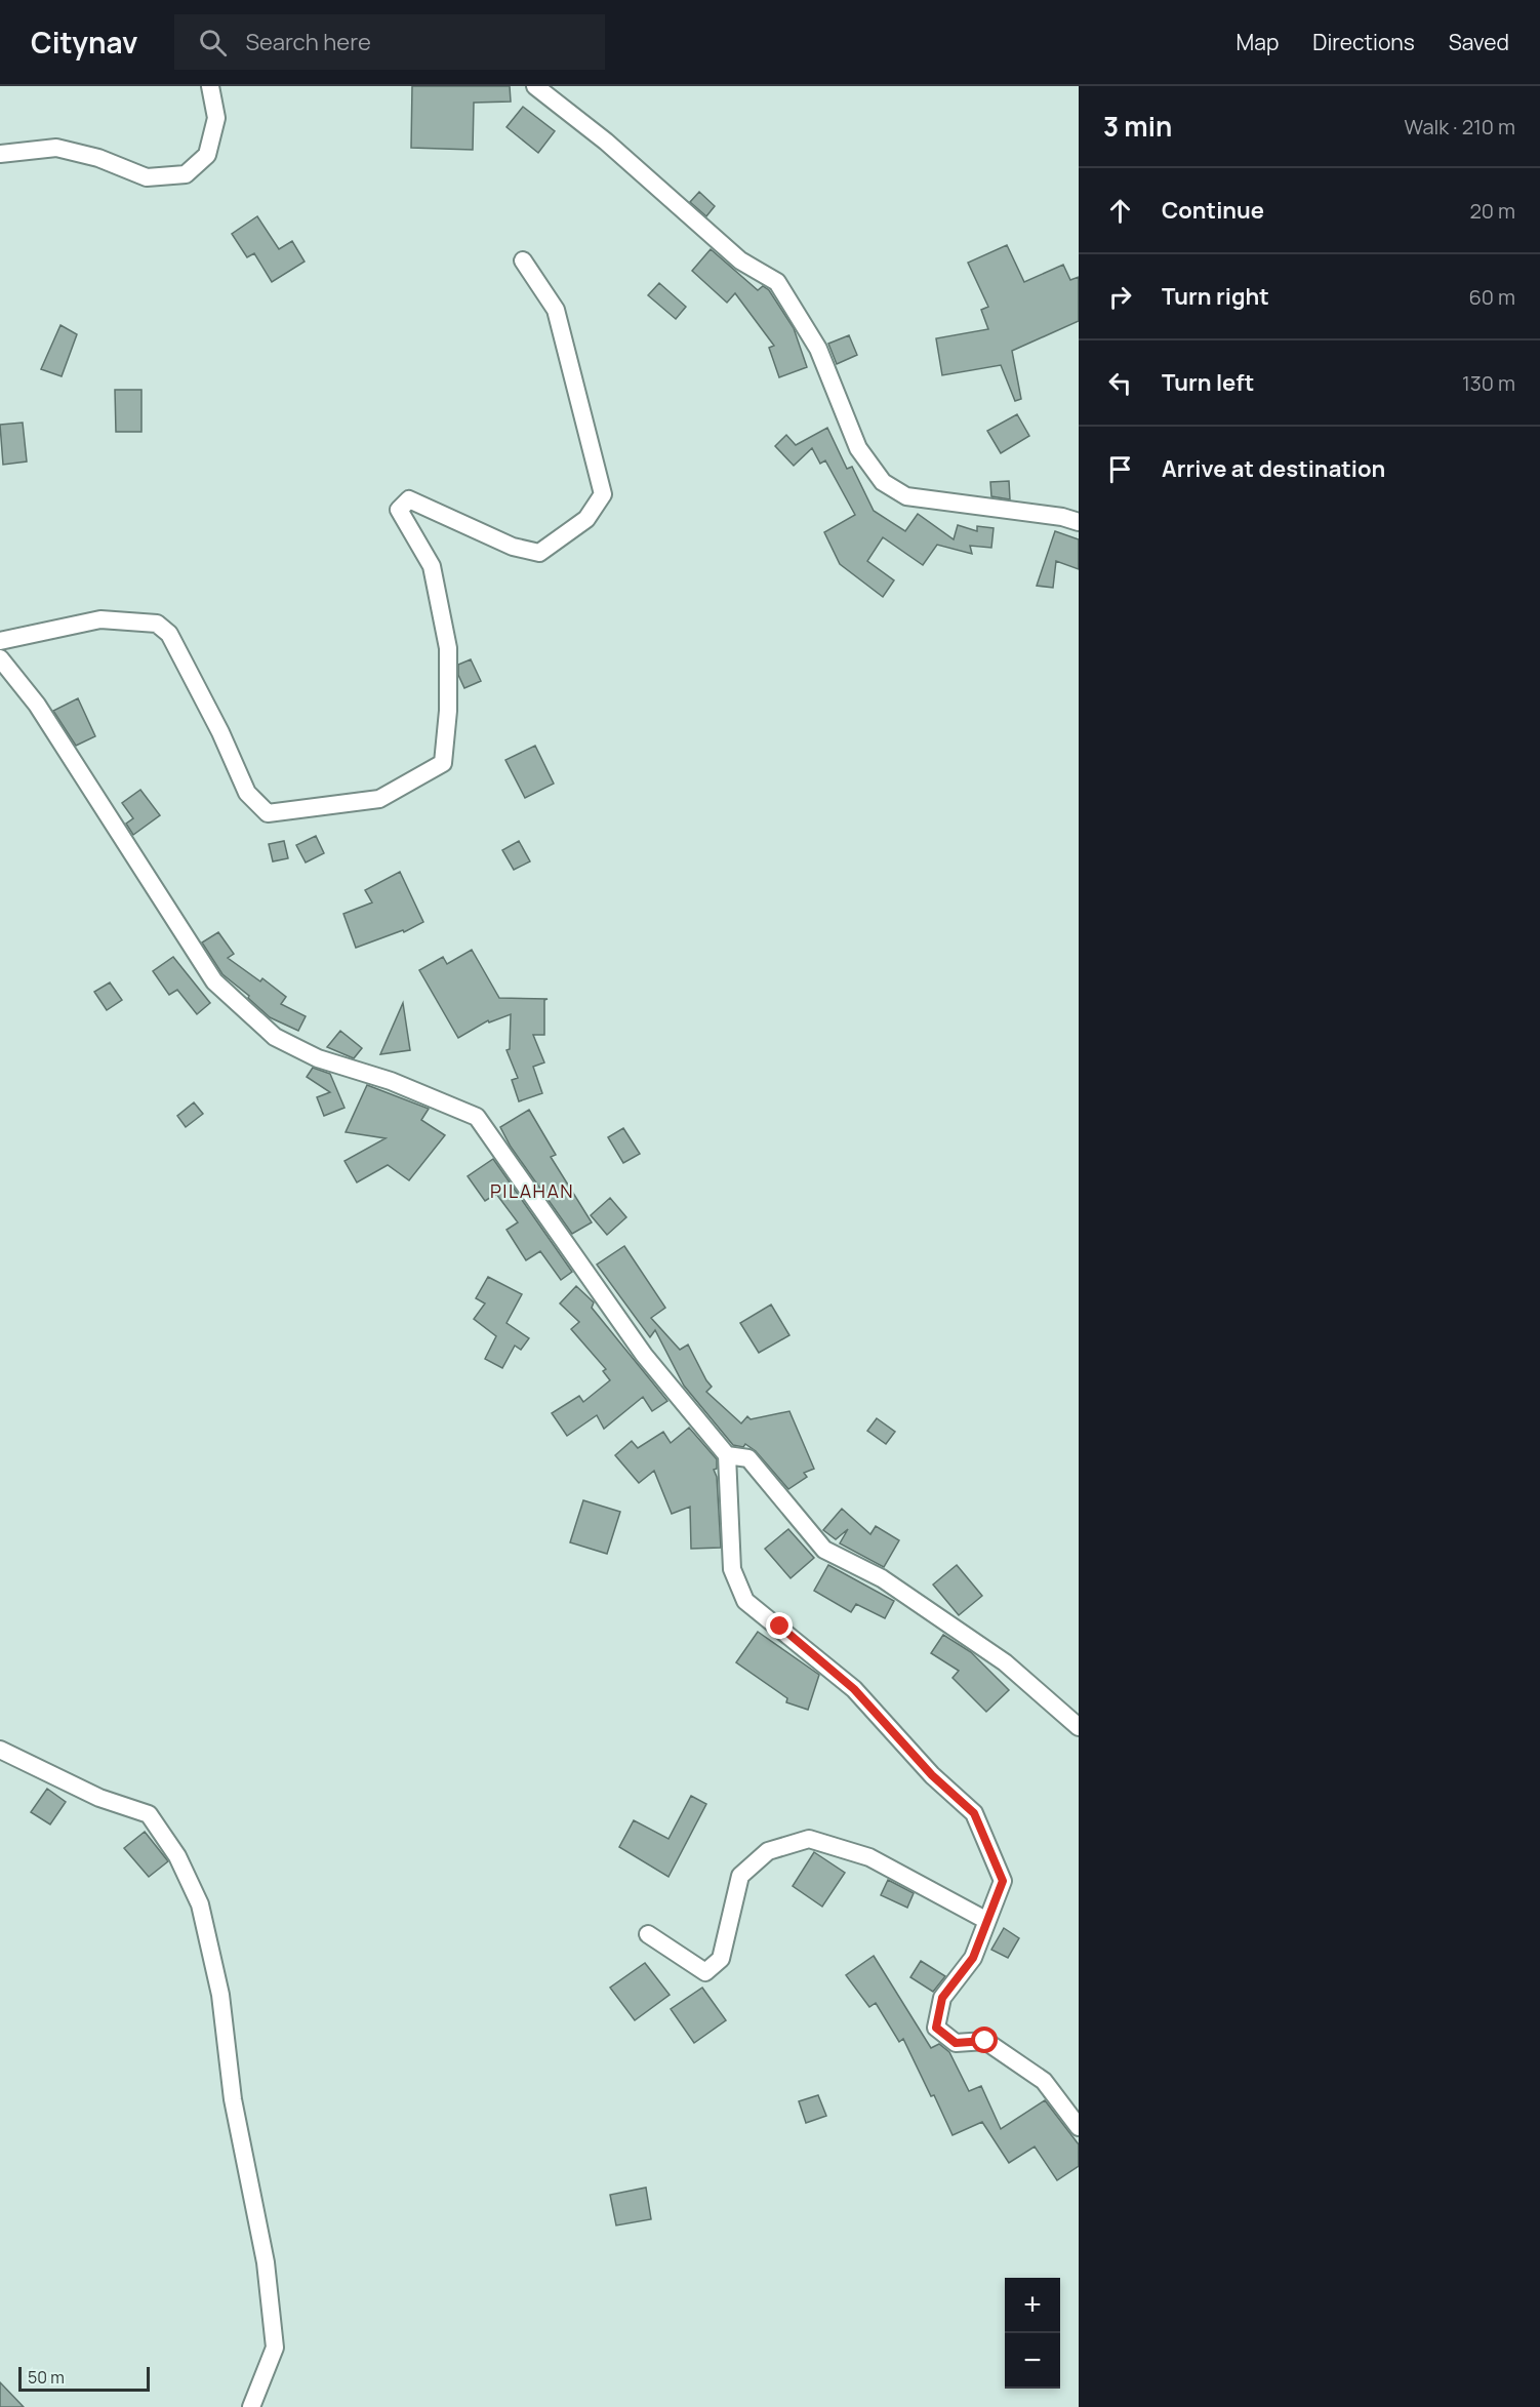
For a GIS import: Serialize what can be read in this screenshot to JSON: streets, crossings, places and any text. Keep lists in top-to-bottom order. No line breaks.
{"districts":["PILAHAN"],"scale_bar":"50 m","page":{"header":"Citynav","search":"Search here","nav":["Map","Directions","Saved"],"heading":["3 min","Walk · 210 m"],"list":[["Continue","20 m"],["Turn right","60 m"],["Turn left","130 m"],"Arrive at destination"],"map_buttons":["+","−"],"scale":"50 m"}}
